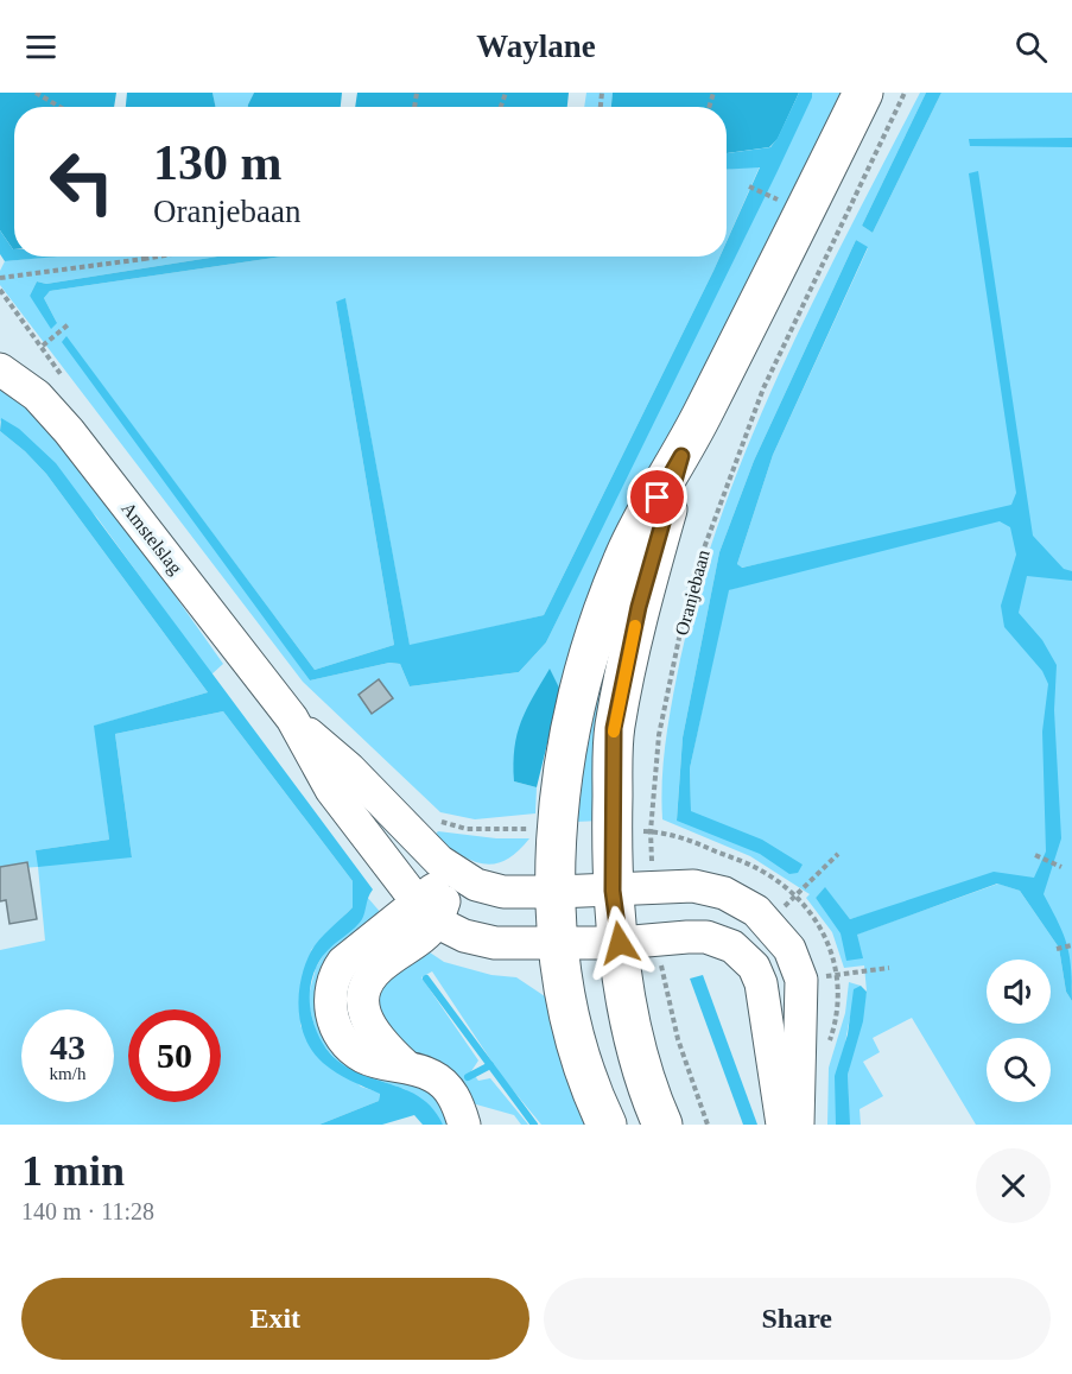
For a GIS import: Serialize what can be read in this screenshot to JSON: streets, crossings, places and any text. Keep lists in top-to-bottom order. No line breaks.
{"streets":{"street":["Amstelslag"],"path":["Oranjebaan"]},"crossings":[["Amstelslag","Oranjebaan"]],"page":{"header":"Waylane","turn":["130 m","Oranjebaan"],"speed":"43 km/h","limit":"50","heading":["1 min","140 m · 11:28"],"buttons":["Exit","Share"]}}
